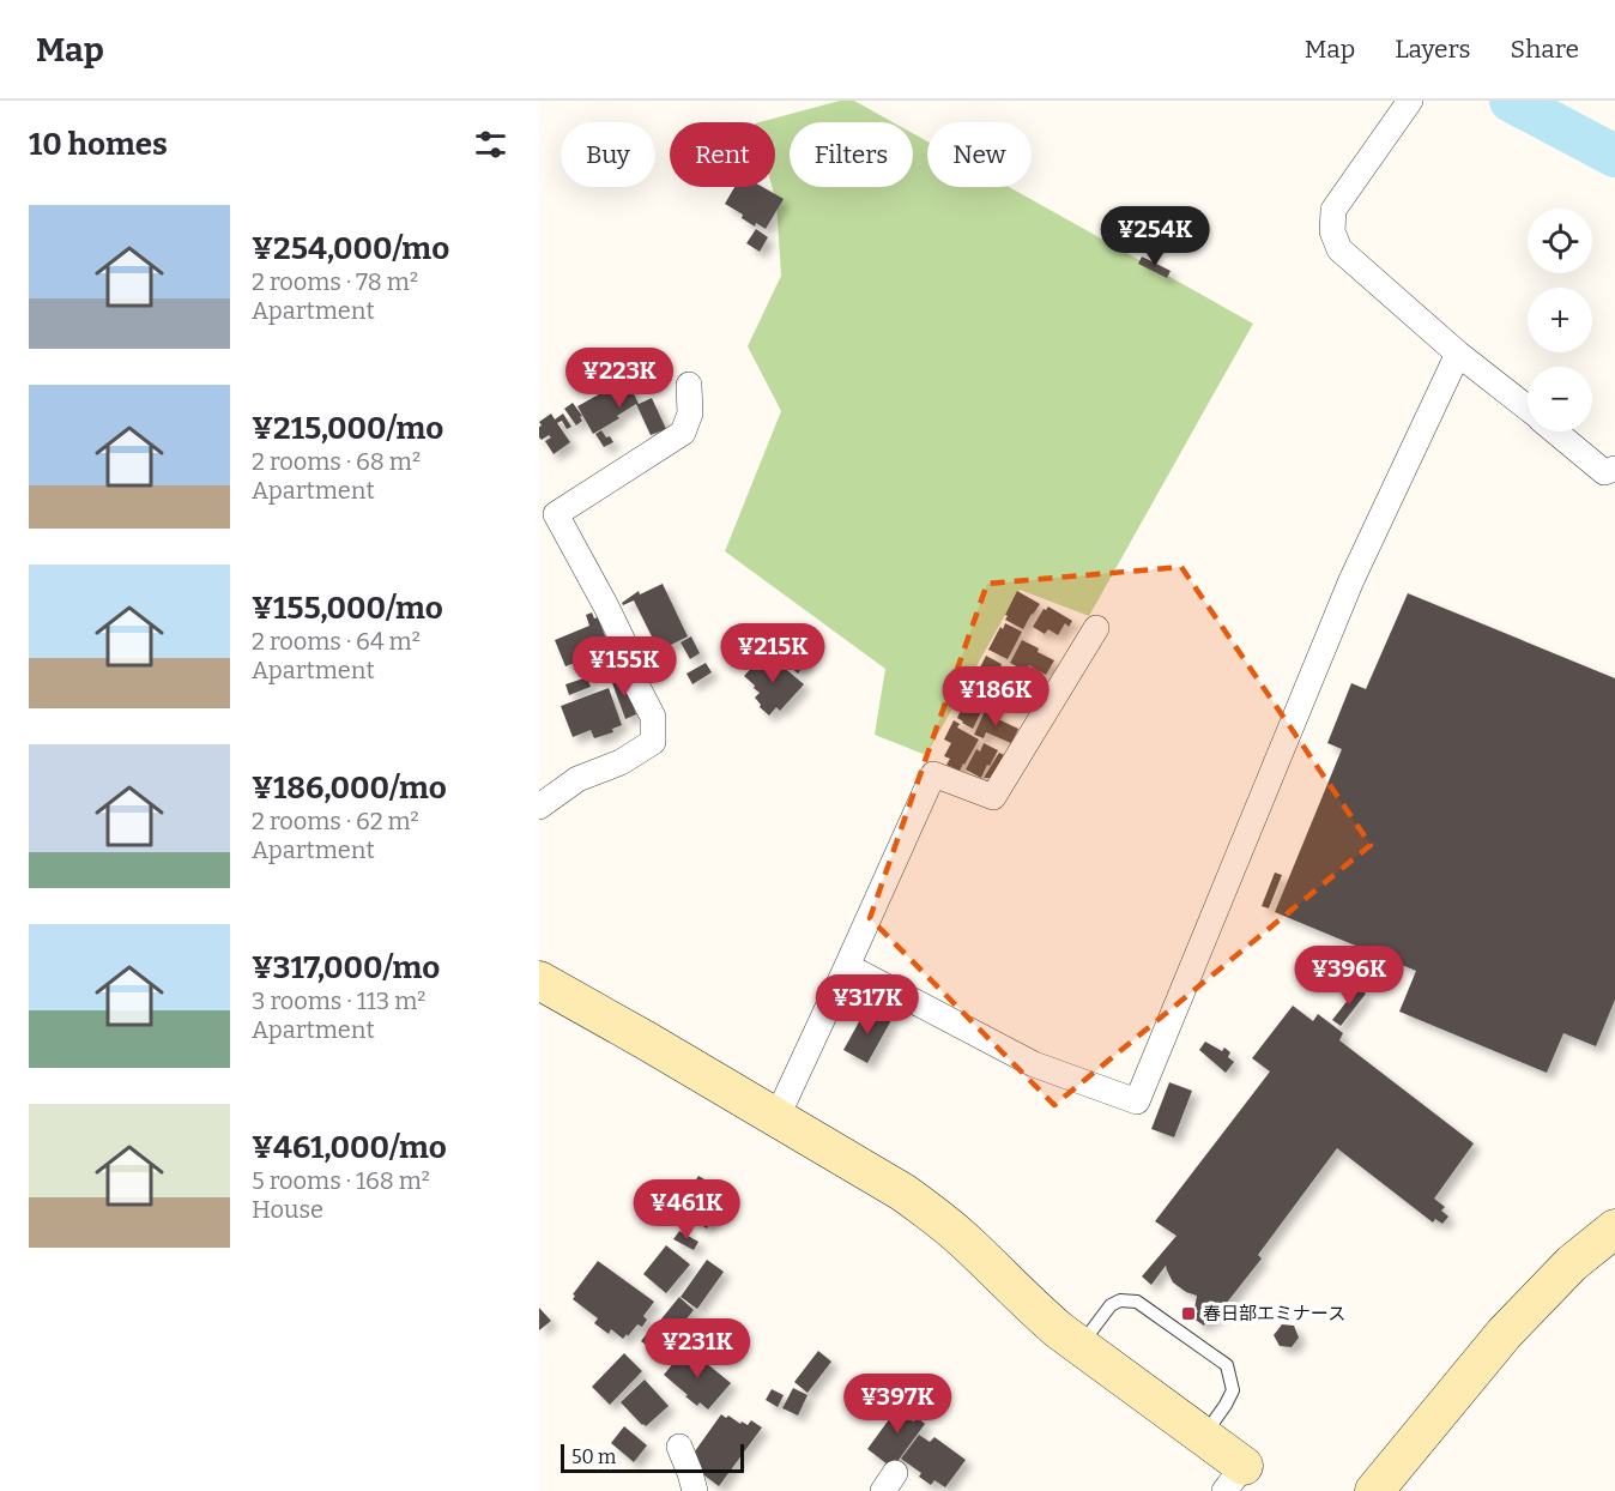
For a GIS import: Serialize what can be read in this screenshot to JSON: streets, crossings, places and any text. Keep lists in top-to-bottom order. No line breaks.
{"places":{"transit":["春日部エミナース"]},"scale_bar":"50 m","page":{"header":"Map","nav":["Map","Layers","Share"],"heading":"10 homes","chip":["Buy","Rent","Filters","New"],"list":[{"name":"¥254,000/mo","note":"2 rooms · 78 m² · Apartment"},{"name":"¥215,000/mo","note":"2 rooms · 68 m² · Apartment"},{"name":"¥155,000/mo","note":"2 rooms · 64 m² · Apartment"},{"name":"¥186,000/mo","note":"2 rooms · 62 m² · Apartment"},{"name":"¥317,000/mo","note":"3 rooms · 113 m² · Apartment"},{"name":"¥461,000/mo","note":"5 rooms · 168 m² · House"}],"price":["¥254K","¥223K","¥215K","¥155K","¥186K","¥396K","¥317K","¥461K","¥231K","¥397K"],"map_buttons":["+","−"],"scale":"50 m"}}
